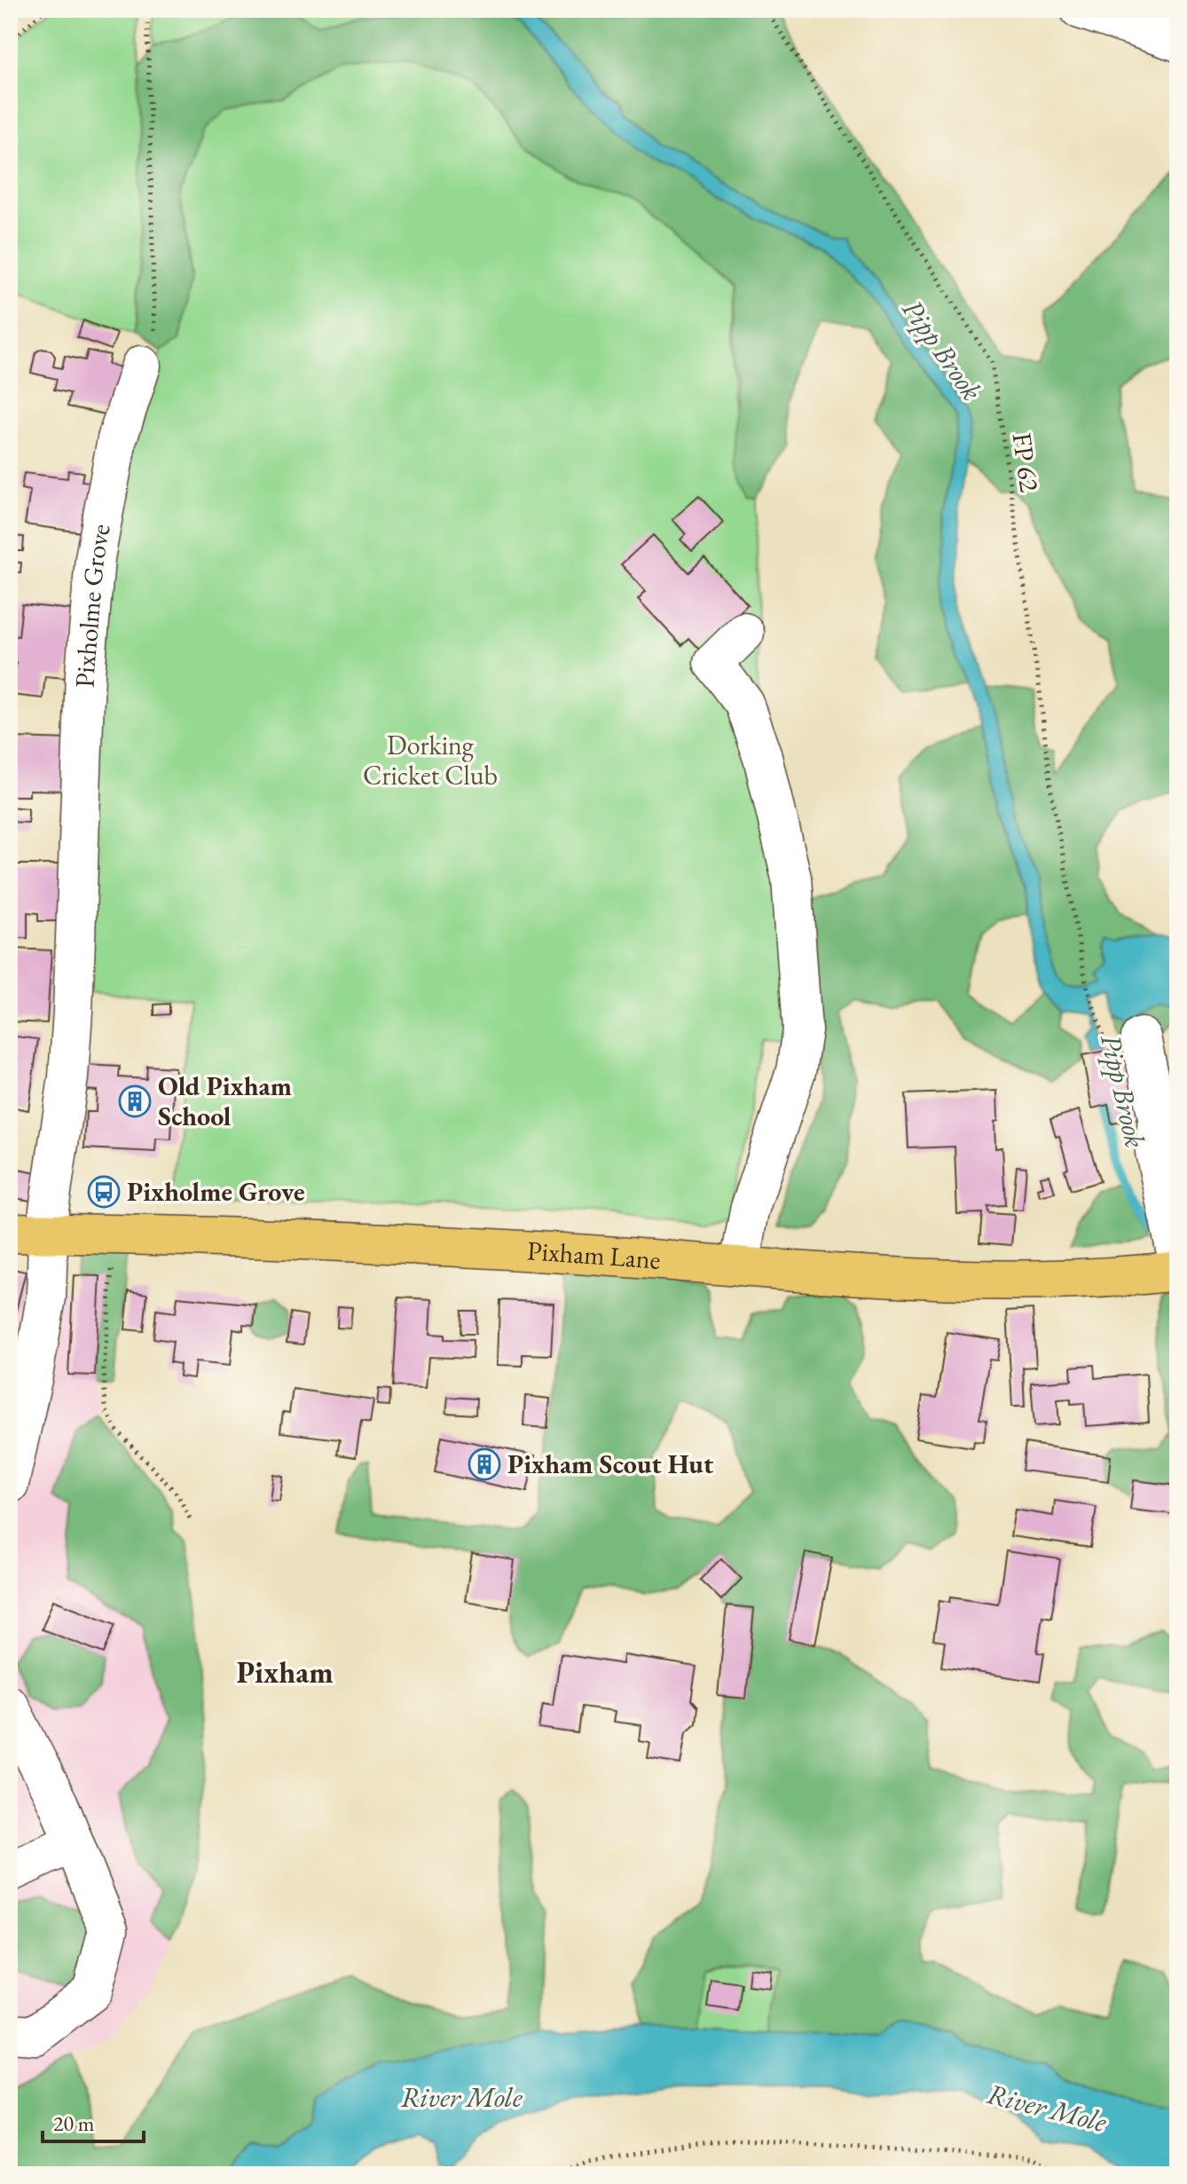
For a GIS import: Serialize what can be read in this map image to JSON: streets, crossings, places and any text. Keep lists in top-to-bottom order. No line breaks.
{"streets":{"main road":["Pixham Lane"],"street":["Pixholme Grove"],"path":["FP 62"]},"crossings":[["Pixholme Grove","Pixham Lane"]],"districts":["Pixham"],"water":["Pipp Brook","River Mole"],"parks":["Dorking Cricket Club"],"places":{"building":["Old Pixham School","Pixham Scout Hut"],"bus stop":["Pixholme Grove"]},"scale_bar":"20 m"}
